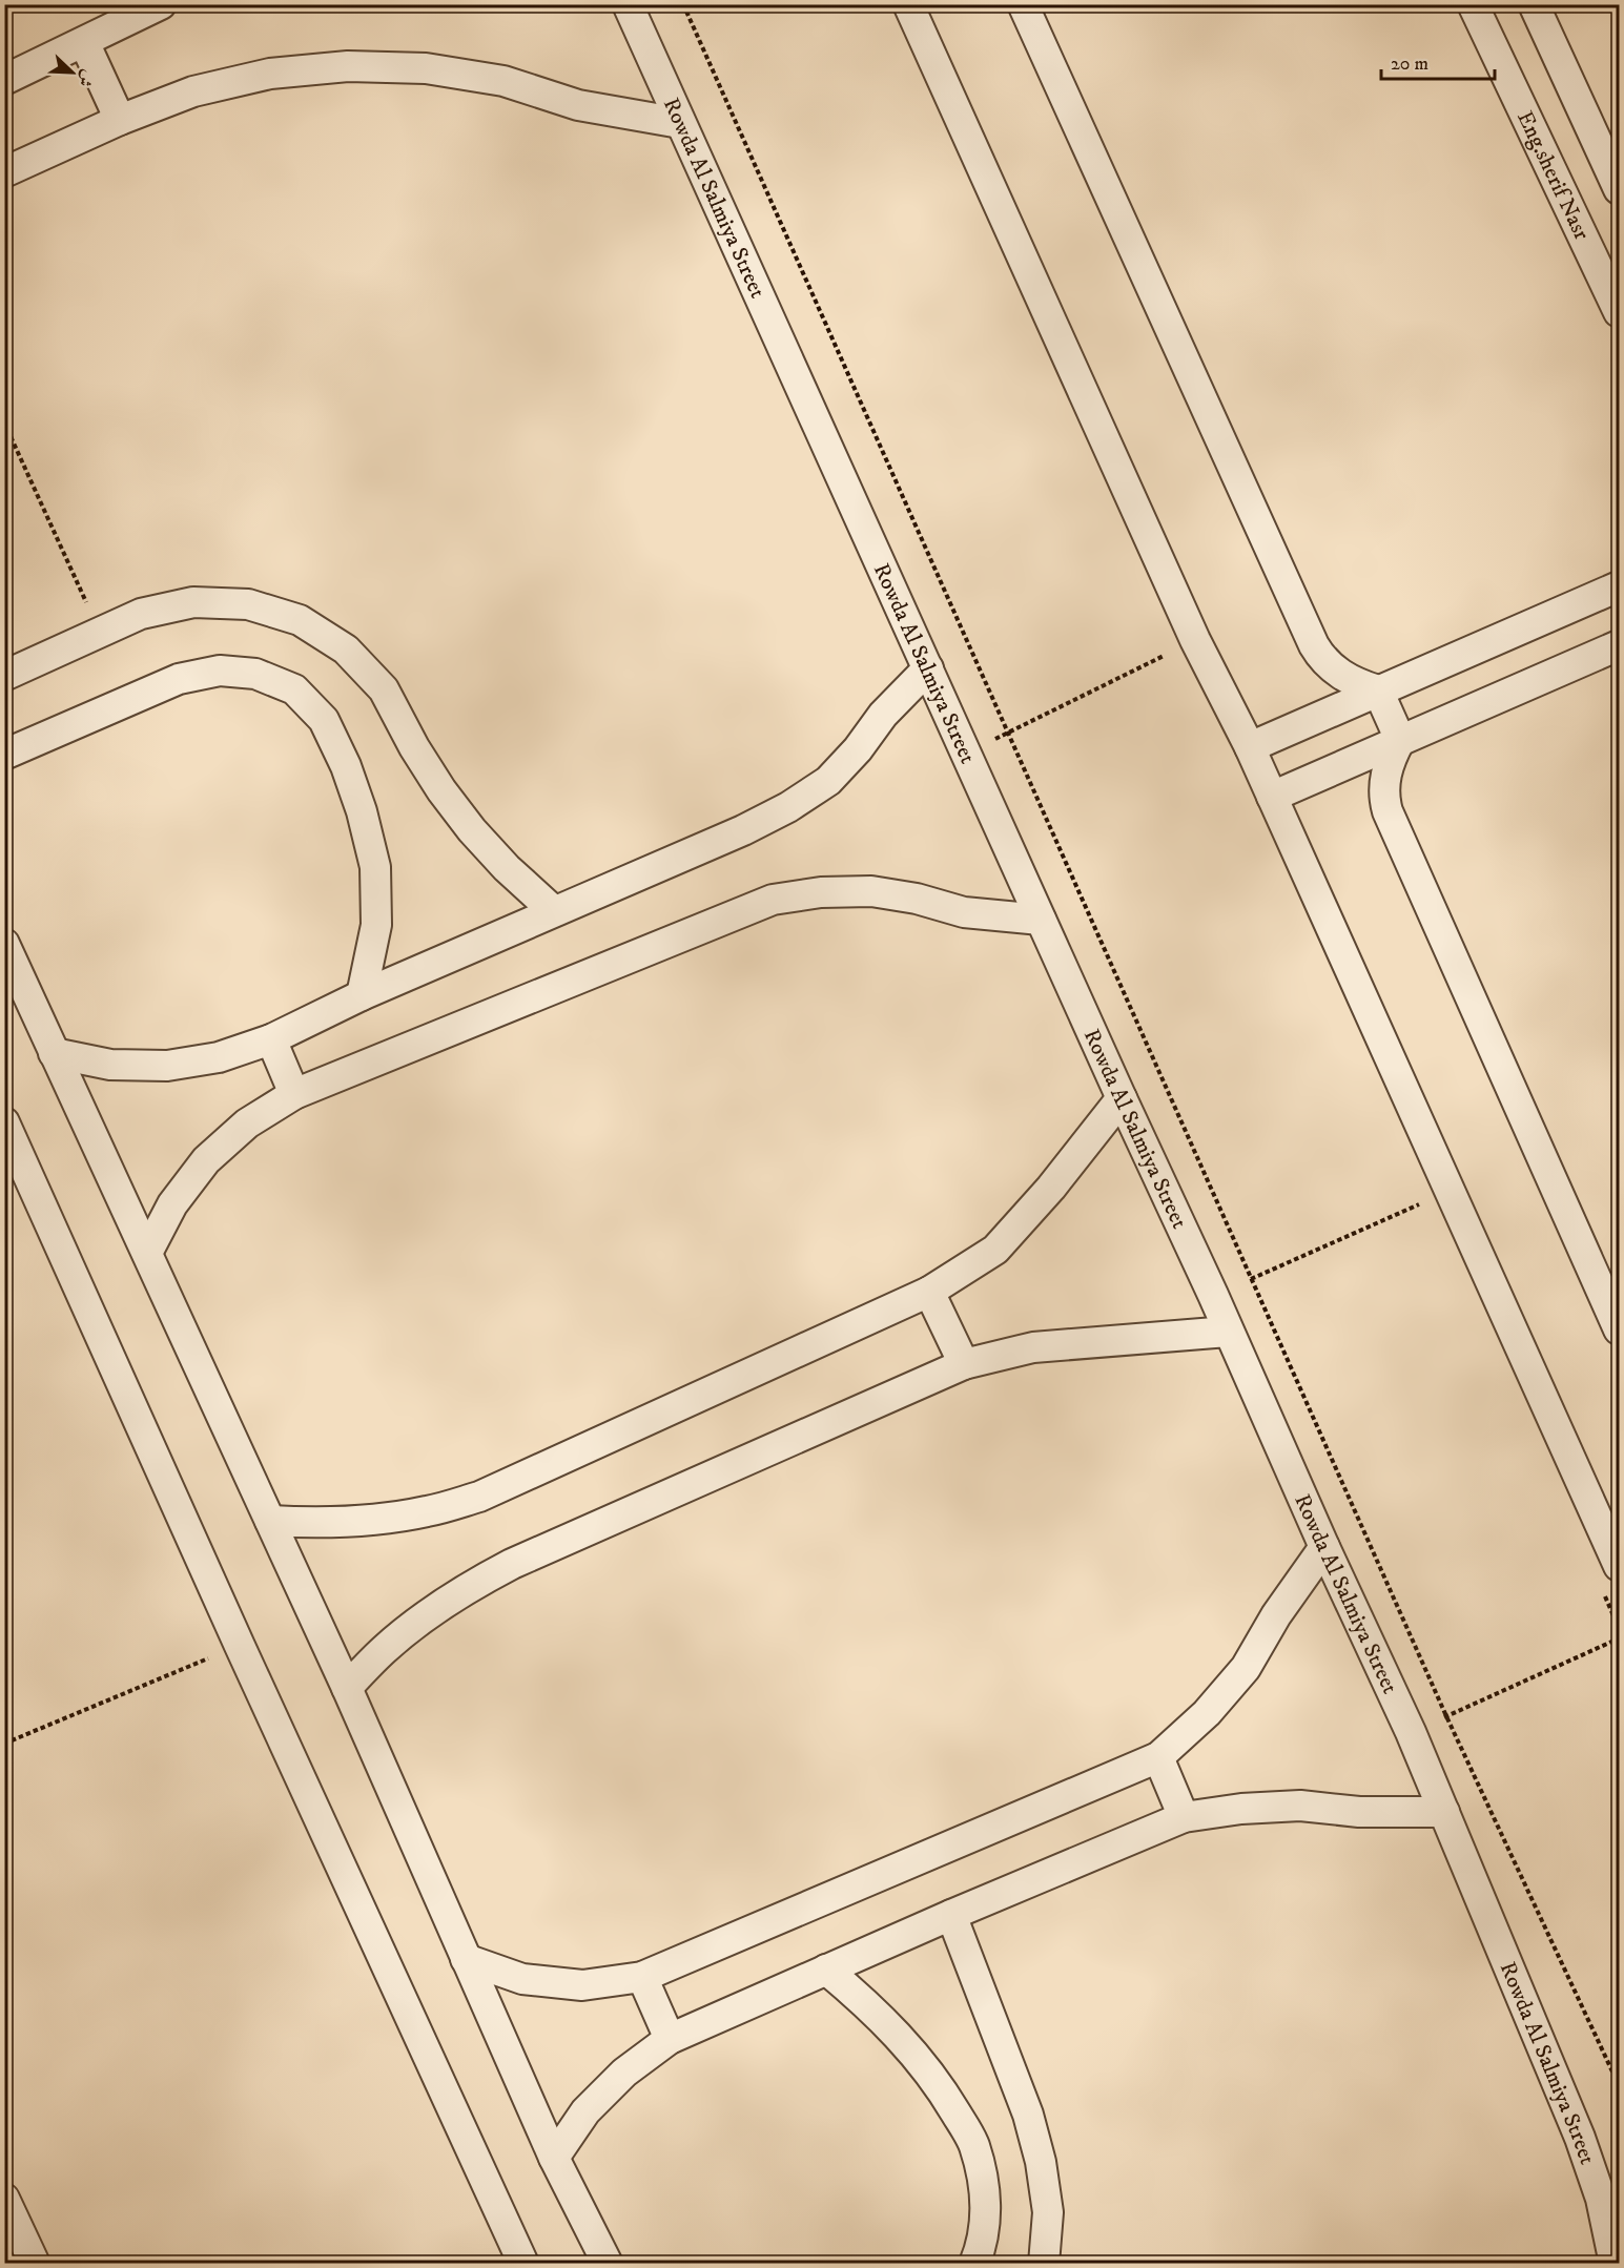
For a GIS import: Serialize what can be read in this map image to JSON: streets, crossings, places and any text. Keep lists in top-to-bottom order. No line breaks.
{"streets":{"street":["Eng.sherif Nasr","Rowda Al Salmiya Street"]},"scale_bar":"20 m","north":"bottom right"}
